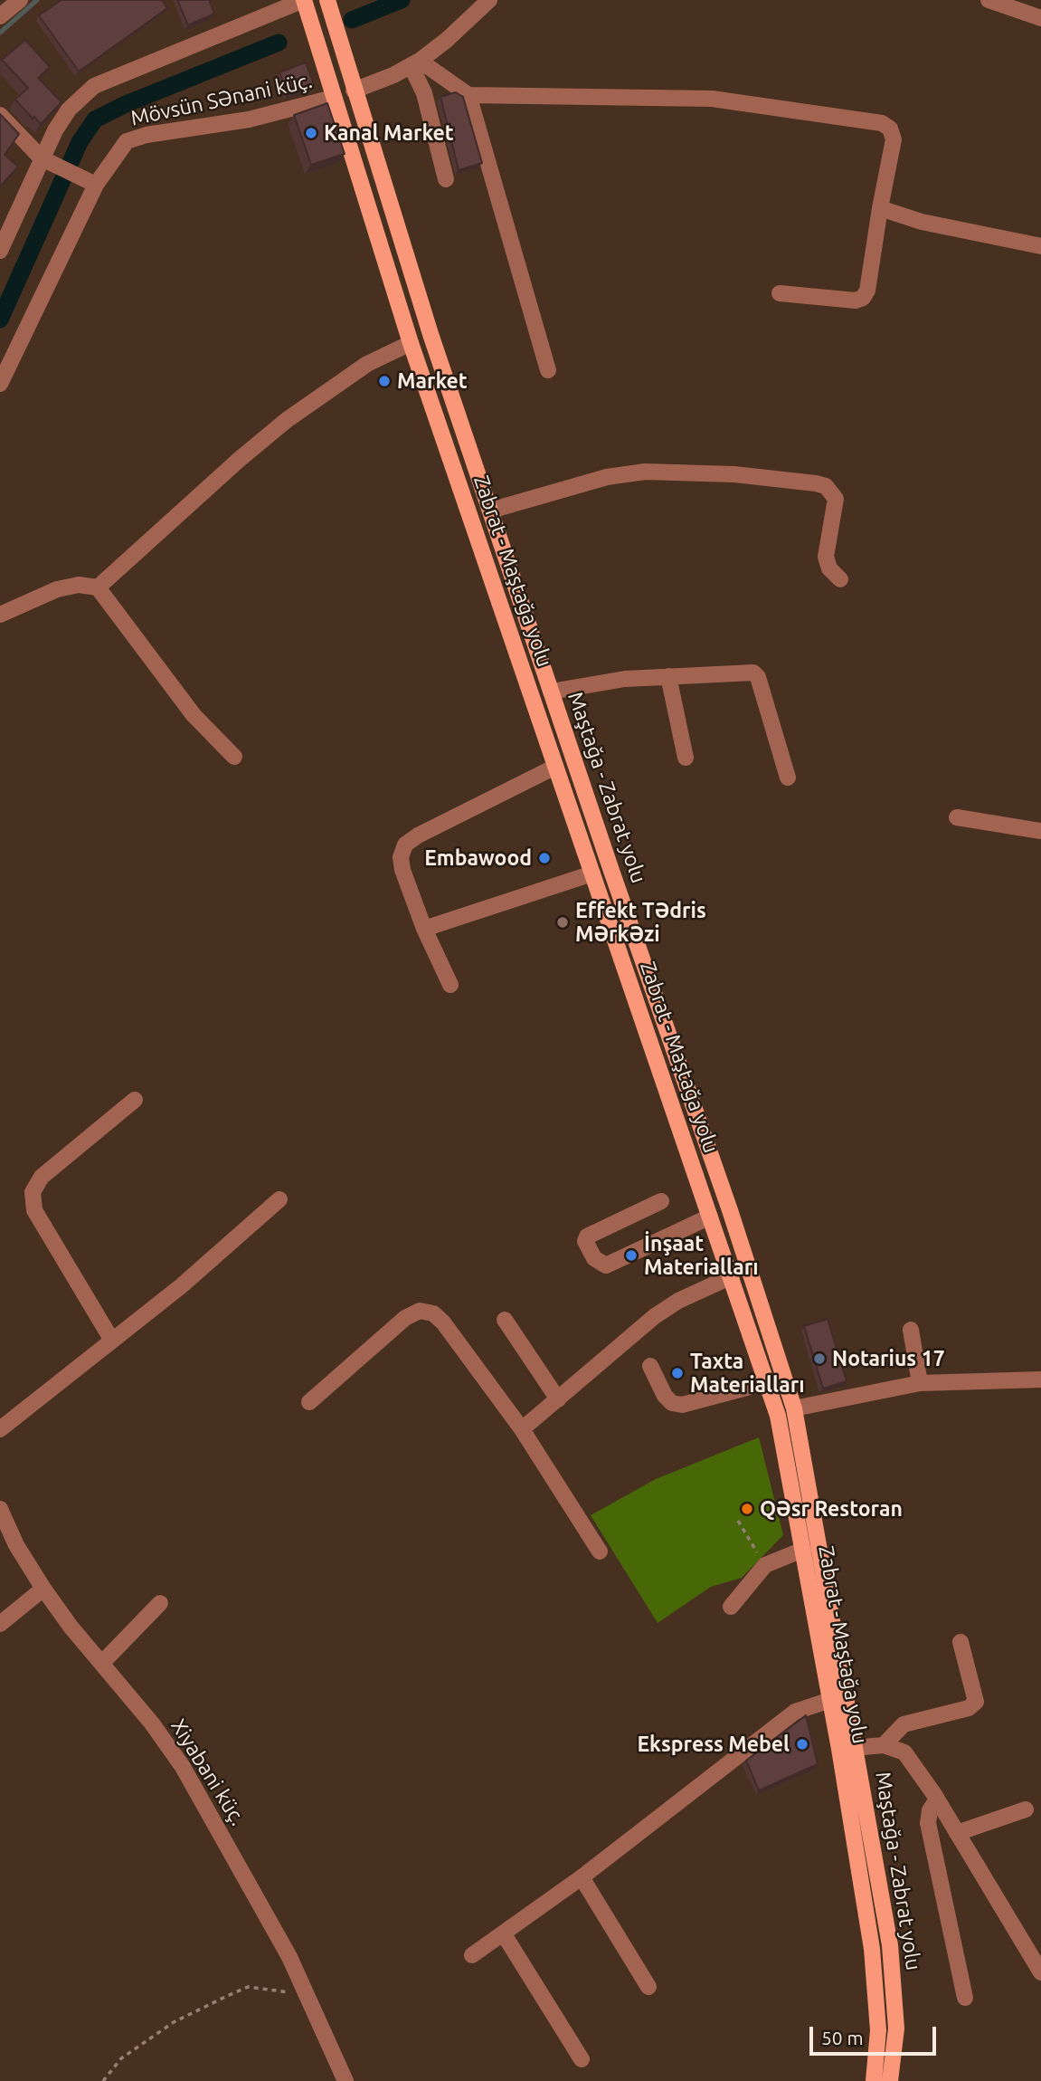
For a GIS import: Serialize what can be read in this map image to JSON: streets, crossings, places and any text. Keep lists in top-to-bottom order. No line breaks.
{"streets":{"main road":["Zabrat - Maştağa yolu","Maştağa - Zabrat yolu"],"street":["Mövsün Sənani küç.","Xiyabani küç."]},"crossings":[["Mövsün Sənani küç.","Zabrat - Maştağa yolu"],["Zabrat - Maştağa yolu","Maştağa - Zabrat yolu"]],"places":["Kanal Market","Market","Embawood","Effekt Tədris Mərkəzi","İnşaat Materialları","Notarius 17","Taxta Materialları","Qəsr Restoran","Ekspress Mebel"],"scale_bar":"50 m"}
